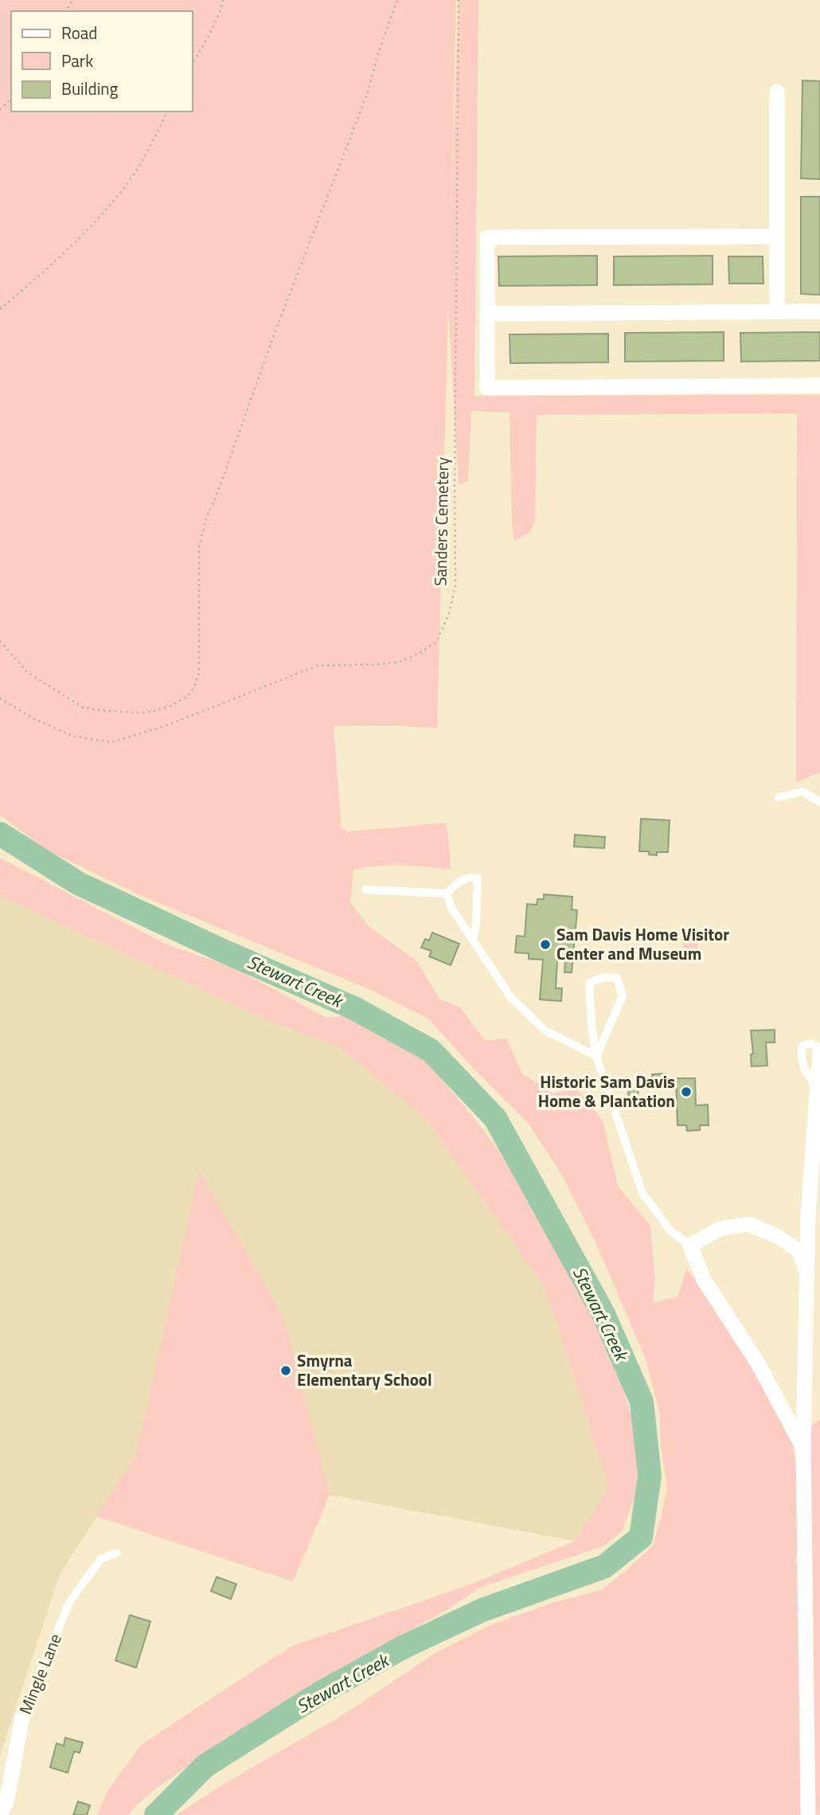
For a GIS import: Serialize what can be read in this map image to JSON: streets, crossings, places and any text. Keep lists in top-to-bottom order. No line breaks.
{"streets":{"street":["Mingle Lane"],"path":["Sanders Cemetery"]},"water":["Stewart Creek"],"places":["Sam Davis Home Visitor Center and Museum","Historic Sam Davis Home & Plantation","Smyrna Elementary School"],"legend":["Road","Park","Building"]}
